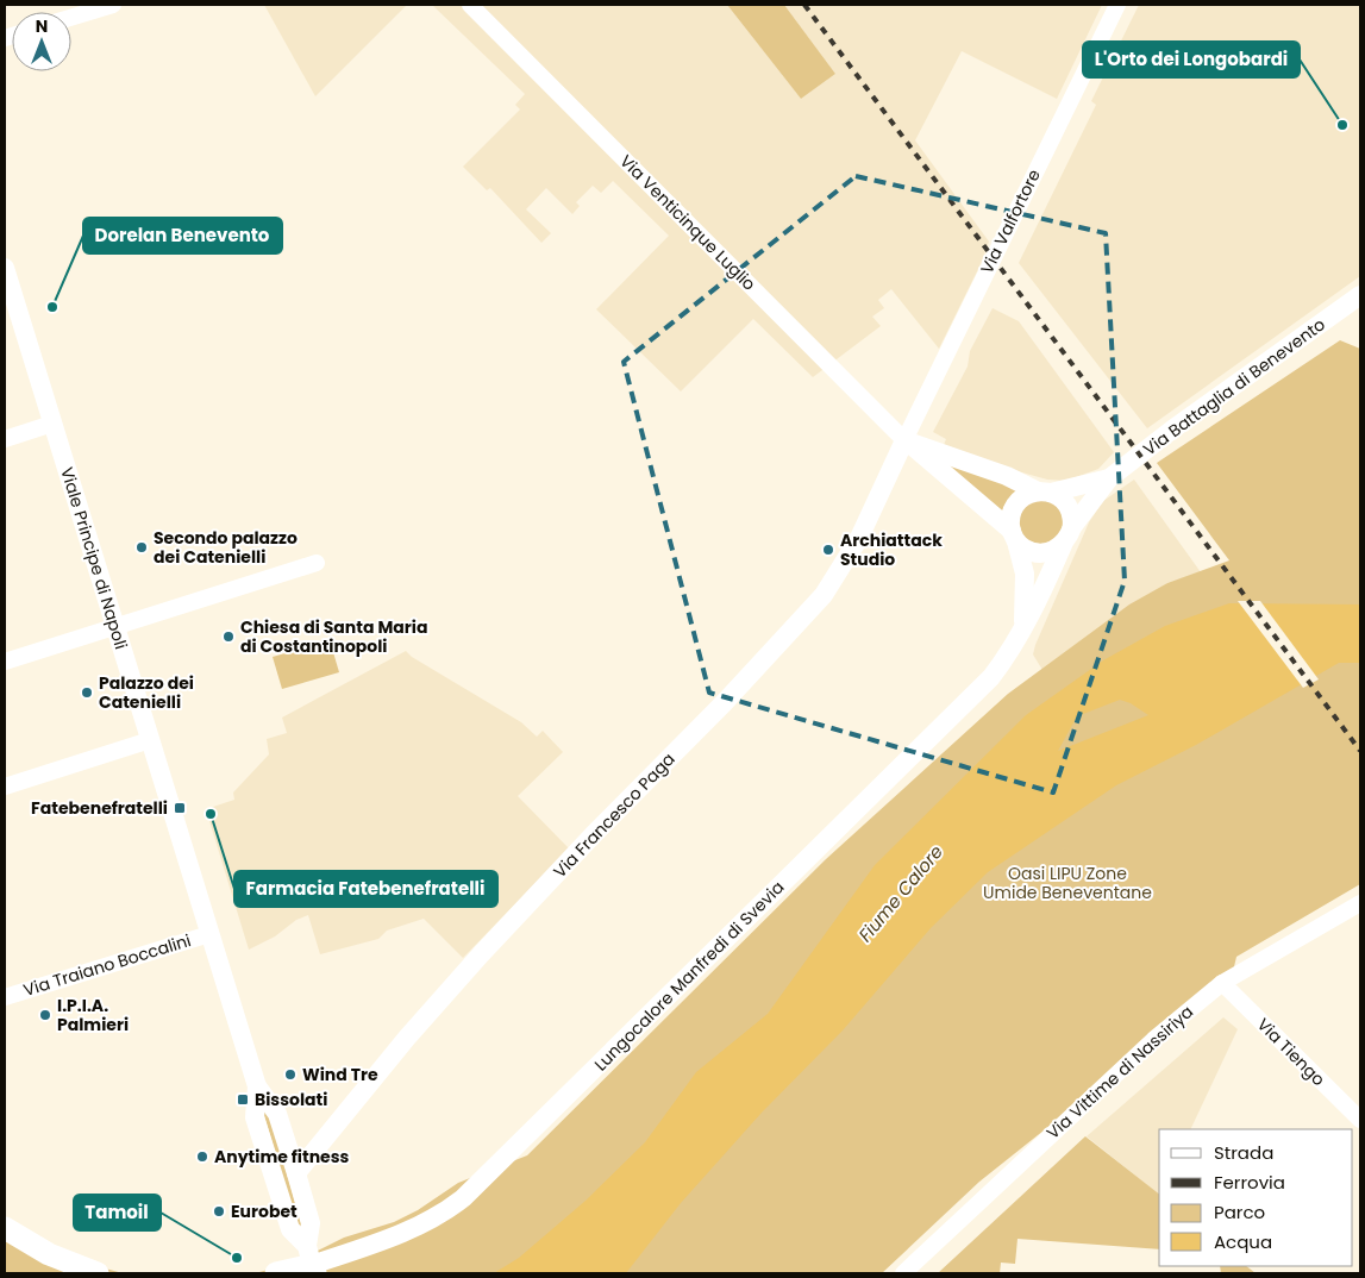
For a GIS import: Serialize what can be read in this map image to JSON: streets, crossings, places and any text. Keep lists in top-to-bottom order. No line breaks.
{"streets":{"street":["Via Valfortore","Via Venticinque Luglio","Via Battaglia di Benevento","Viale Principe di Napoli","Via Francesco Paga","Via Traiano Boccalini","Lungocalore Manfredi di Svevia","Via Tiengo","Via Vittime di Nassiriya"]},"crossings":[["Via Valfortore","Via Venticinque Luglio"],["Via Valfortore","Via Francesco Paga"],["Via Venticinque Luglio","Via Battaglia di Benevento"],["Via Venticinque Luglio","Via Francesco Paga"],["Via Venticinque Luglio","Lungocalore Manfredi di Svevia"],["Via Battaglia di Benevento","Lungocalore Manfredi di Svevia"],["Viale Principe di Napoli","Via Traiano Boccalini"],["Via Tiengo","Via Vittime di Nassiriya"]],"water":["Fiume Calore"],"parks":["Oasi LIPU Zone Umide Beneventane"],"places":{"other":["L'Orto dei Longobardi","Dorelan Benevento","Secondo palazzo dei Catenielli","Archiattack Studio","Chiesa di Santa Maria di Costantinopoli","Palazzo dei Catenielli","Farmacia Fatebenefratelli","I.P.I.A. Palmieri","Wind Tre","Anytime fitness","Eurobet","Tamoil"],"transit":["Fatebenefratelli","Bissolati"]},"legend":["Strada","Ferrovia","Parco","Acqua"],"north":"top"}
